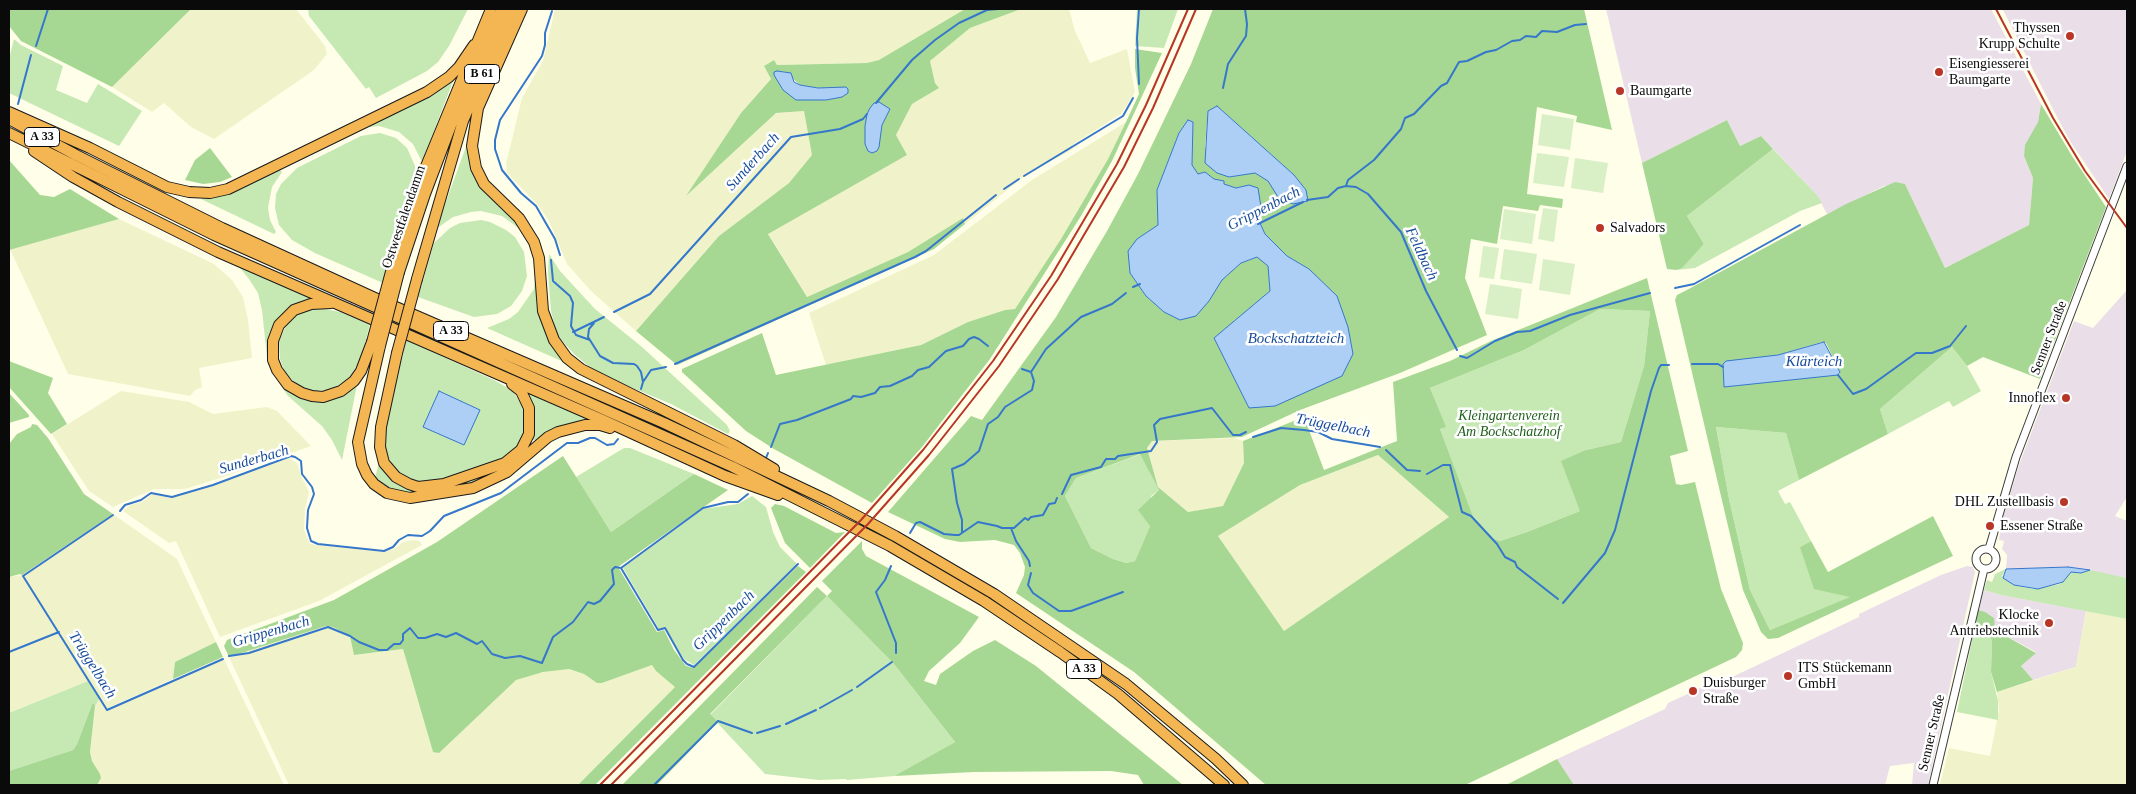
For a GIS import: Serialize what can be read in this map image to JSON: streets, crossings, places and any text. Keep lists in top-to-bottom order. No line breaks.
{"streets":{"highway":["B 61","A 33","Ostwestfalendamm"],"street":["Senner Straße"]},"water":["Sunderbach","Grippenbach","Feldbach","Bockschatzteich","Klärteich","Trüggelbach"],"parks":["Kleingartenverein Am Bockschatzhof"],"places":["Thyssen Krupp Schulte","Eisengiesserei Baumgarte","Baumgarte","Salvadors","Innoflex","DHL Zustellbasis","Essener Straße","Klocke Antriebstechnik","ITS Stückemann GmbH","Duisburger Straße"]}
